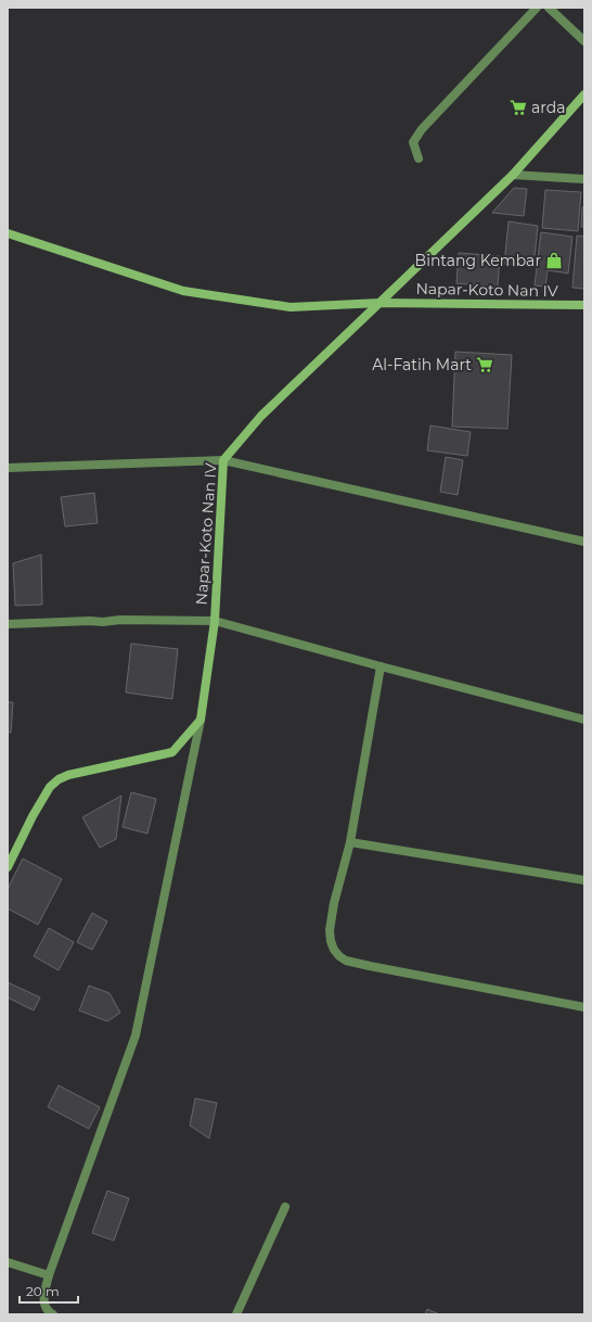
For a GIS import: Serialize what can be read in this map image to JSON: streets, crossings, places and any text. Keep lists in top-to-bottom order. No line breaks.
{"streets":{"street":["Napar-Koto Nan IV"]},"places":{"supermarket":["arda","Al-Fatih Mart"],"shop":["Bintang Kembar"]},"scale_bar":"20 m"}
